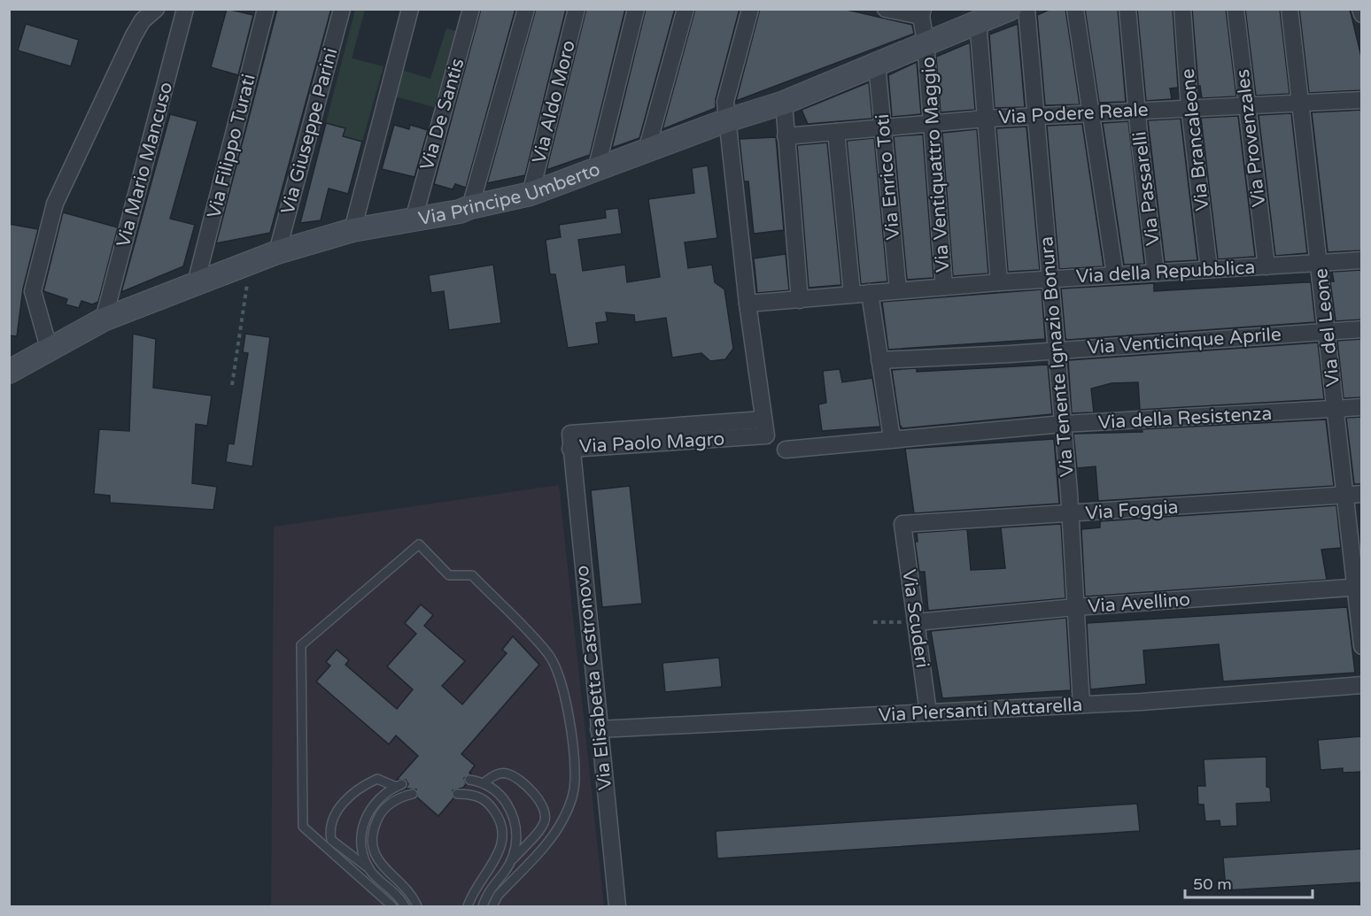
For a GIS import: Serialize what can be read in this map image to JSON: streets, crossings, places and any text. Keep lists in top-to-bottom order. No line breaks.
{"streets":{"street":["Via Aldo Moro","Via Podere Reale","Via De Santis","Via Giuseppe Parini","Via Provenzales","Via Brancaleone","Via Filippo Turati","Via Mario Mancuso","Via Ventiquattro Maggio","Via Enrico Toti","Via Passarelli","Via Principe Umberto","Via della Repubblica","Via del Leone","Via Venticinque Aprile","Via Tenente Ignazio Bonura","Via della Resistenza","Via Paolo Magro","Via Foggia","Via Avellino","Via Scuderi","Via Elisabetta Castronovo","Via Piersanti Mattarella"]},"crossings":[["Via Aldo Moro","Via Principe Umberto"],["Via Podere Reale","Via Provenzales"],["Via Podere Reale","Via Brancaleone"],["Via Podere Reale","Via Ventiquattro Maggio"],["Via Podere Reale","Via Enrico Toti"],["Via Podere Reale","Via Passarelli"],["Via Podere Reale","Via del Leone"],["Via Podere Reale","Via Tenente Ignazio Bonura"],["Via De Santis","Via Principe Umberto"],["Via Giuseppe Parini","Via Principe Umberto"],["Via Provenzales","Via della Repubblica"],["Via Brancaleone","Via della Repubblica"],["Via Filippo Turati","Via Principe Umberto"],["Via Mario Mancuso","Via Principe Umberto"],["Via Ventiquattro Maggio","Via Principe Umberto"],["Via Ventiquattro Maggio","Via della Repubblica"],["Via Enrico Toti","Via Principe Umberto"],["Via Enrico Toti","Via della Repubblica"],["Via Passarelli","Via della Repubblica"],["Via Principe Umberto","Via Paolo Magro"],["Via della Repubblica","Via del Leone"],["Via della Repubblica","Via Tenente Ignazio Bonura"],["Via della Repubblica","Via Paolo Magro"],["Via del Leone","Via Venticinque Aprile"],["Via del Leone","Via della Resistenza"],["Via del Leone","Via Foggia"],["Via del Leone","Via Avellino"],["Via Venticinque Aprile","Via Tenente Ignazio Bonura"],["Via Tenente Ignazio Bonura","Via della Resistenza"],["Via Tenente Ignazio Bonura","Via Foggia"],["Via Tenente Ignazio Bonura","Via Avellino"],["Via Tenente Ignazio Bonura","Via Piersanti Mattarella"],["Via Paolo Magro","Via Elisabetta Castronovo"],["Via Foggia","Via Scuderi"],["Via Avellino","Via Scuderi"],["Via Scuderi","Via Piersanti Mattarella"],["Via Elisabetta Castronovo","Via Piersanti Mattarella"]],"scale_bar":"50 m"}
